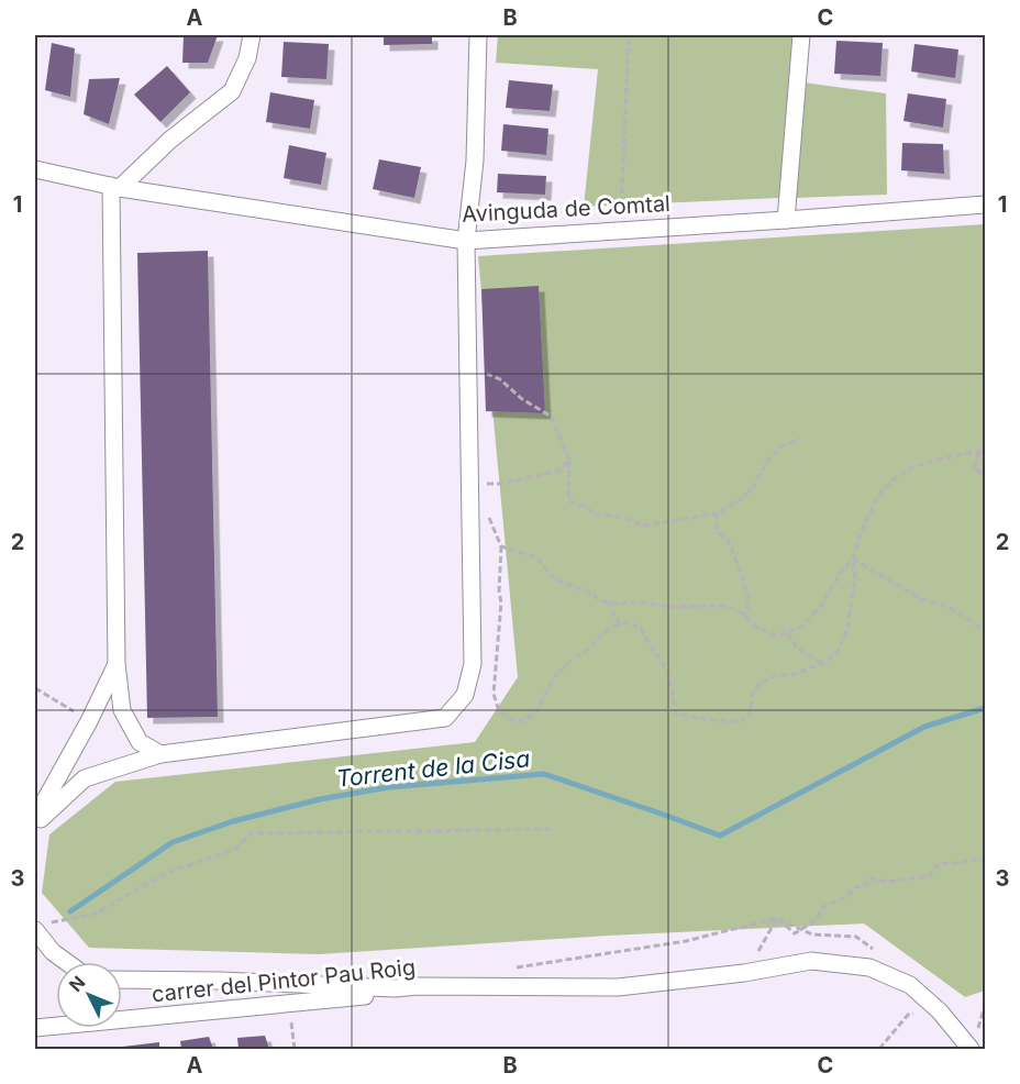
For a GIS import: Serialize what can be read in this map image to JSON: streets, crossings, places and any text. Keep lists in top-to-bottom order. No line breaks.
{"streets":{"street":["Avinguda de Comtal","carrer del Pintor Pau Roig"]},"water":["Torrent de la Cisa"],"north":"top left","grid":{"columns":["A","B","C"],"rows":["1","2","3"]}}
